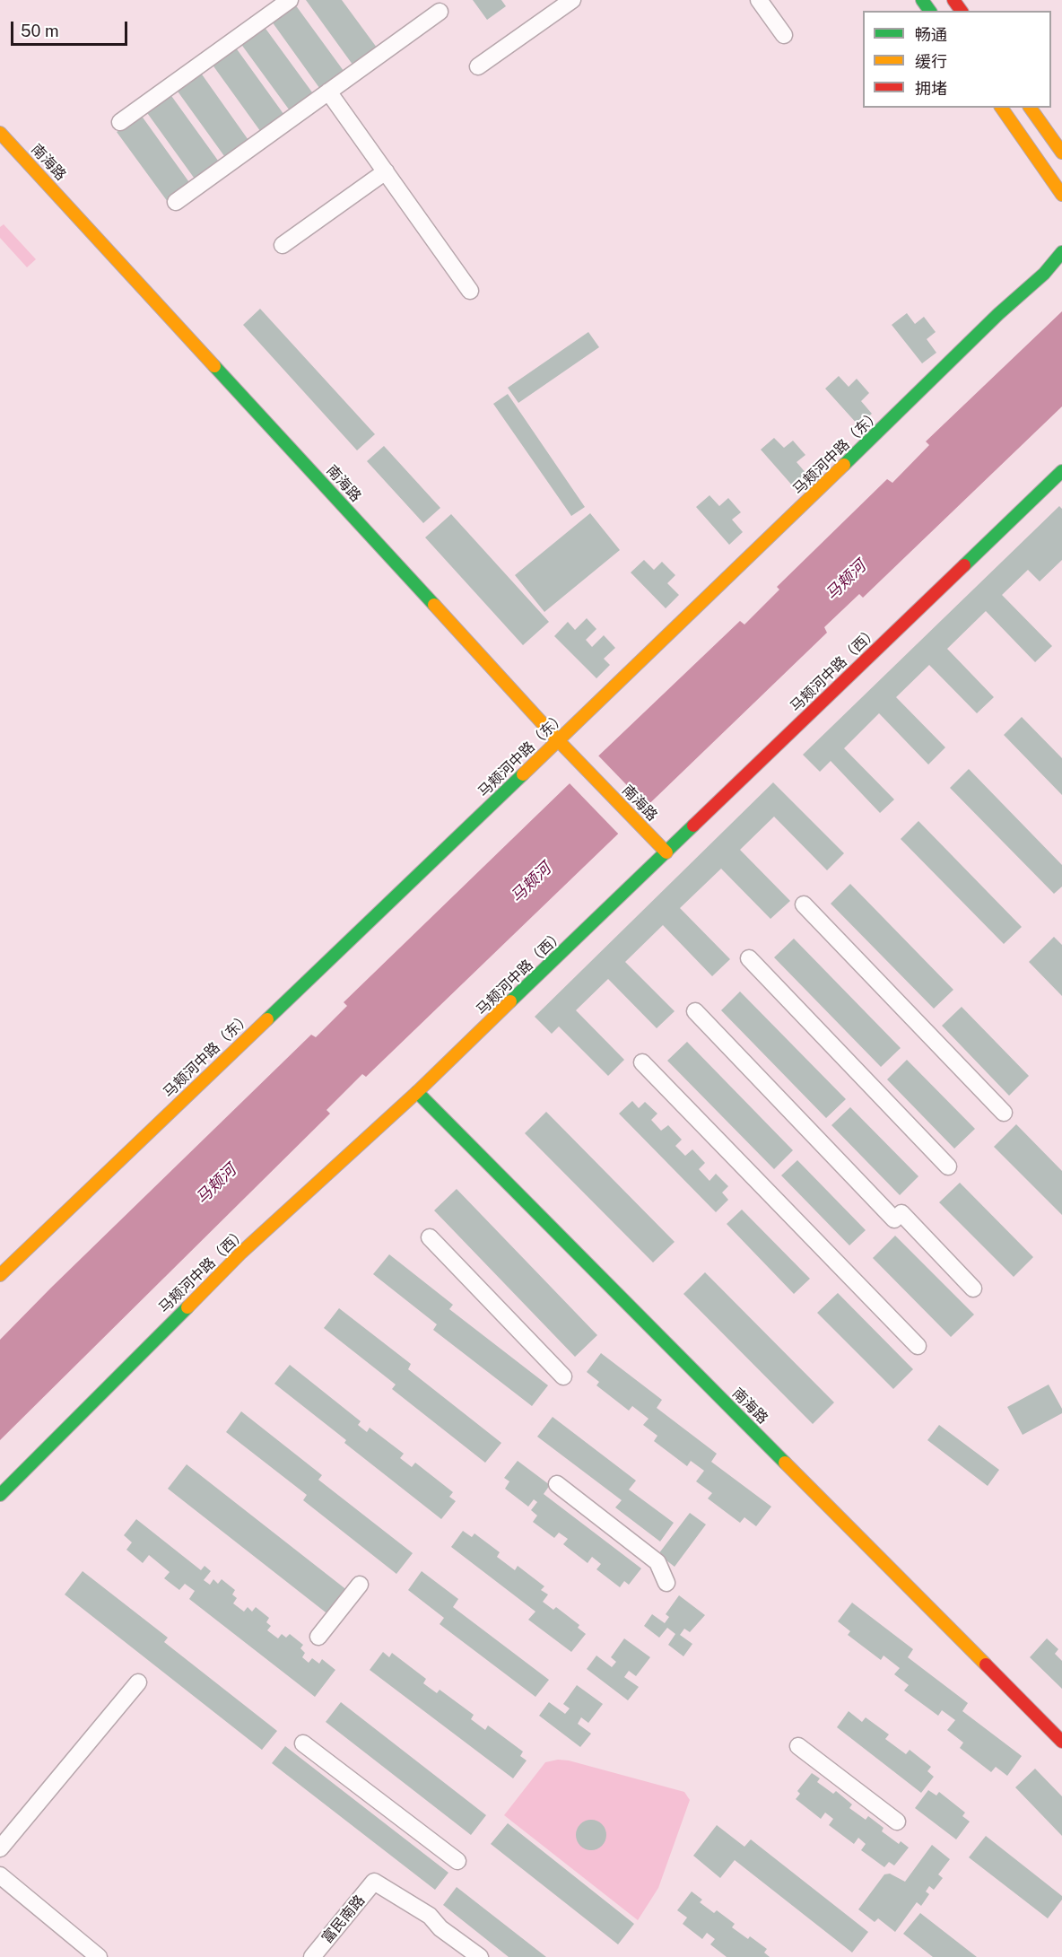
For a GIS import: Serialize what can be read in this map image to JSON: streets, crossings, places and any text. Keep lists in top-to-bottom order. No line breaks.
{"streets":{"street":["南海路","马颊河中路（东）","马颊河中路（西）","富民南路"]},"crossings":[["南海路","马颊河中路（东）"],["南海路","马颊河中路（西）"]],"water":["马颊河"],"legend":["畅通","缓行","拥堵"],"scale_bar":"50 m"}
